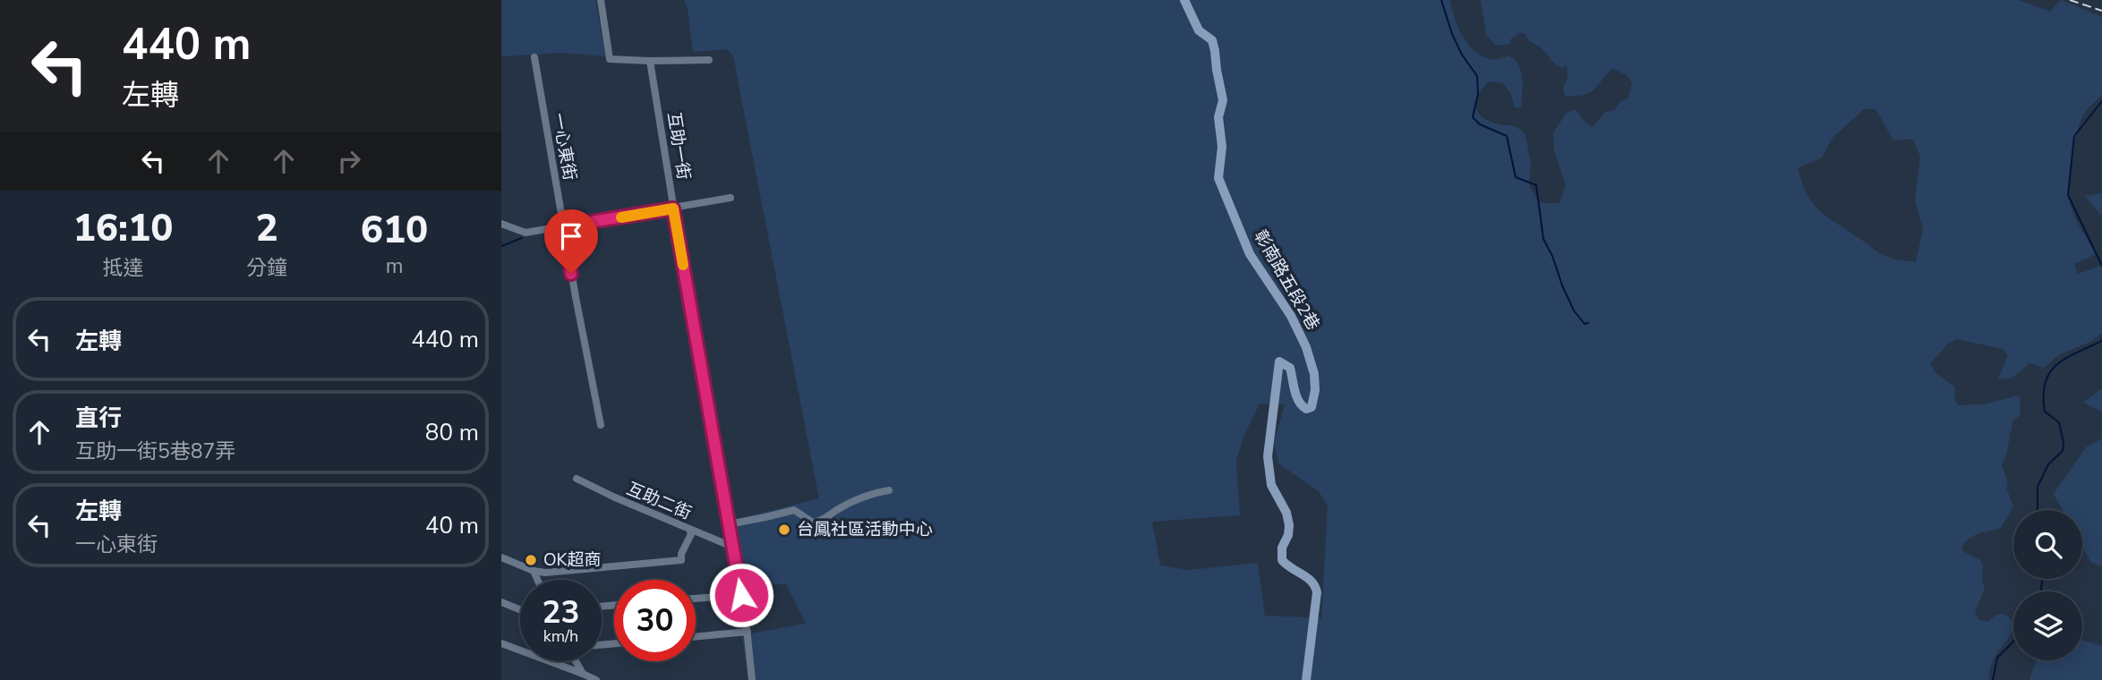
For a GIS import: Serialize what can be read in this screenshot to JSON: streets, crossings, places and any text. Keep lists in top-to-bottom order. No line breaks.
{"streets":{"street":["互助一街","一心東街","彰南路五段2巷","互助二街"]},"crossings":[["互助一街","互助二街"]],"places":["台鳳社區活動中心","OK超商"],"page":{"turn":["440 m","左轉"],"eta":["16:10","抵達","2","分鐘","610","m"],"list":[{"name":"左轉","value":"440 m"},{"name":"直行","note":"互助一街5巷87弄","value":"80 m"},{"name":"左轉","note":"一心東街","value":"40 m"}],"speed":"23 km/h","limit":"30"}}
